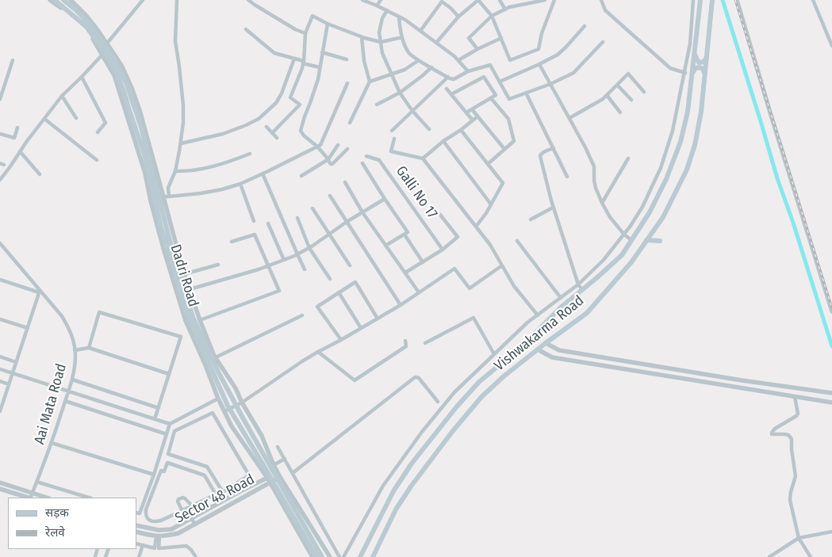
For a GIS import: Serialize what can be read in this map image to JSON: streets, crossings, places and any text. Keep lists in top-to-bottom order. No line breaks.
{"streets":{"main road":["Vishwakarma Road"],"street":["Galli No 17","Dadri Road","Aai Mata Road","Sector 48 Road"]},"crossings":[["Dadri Road","Sector 48 Road"]],"legend":["सड़क","रेलवे"]}
